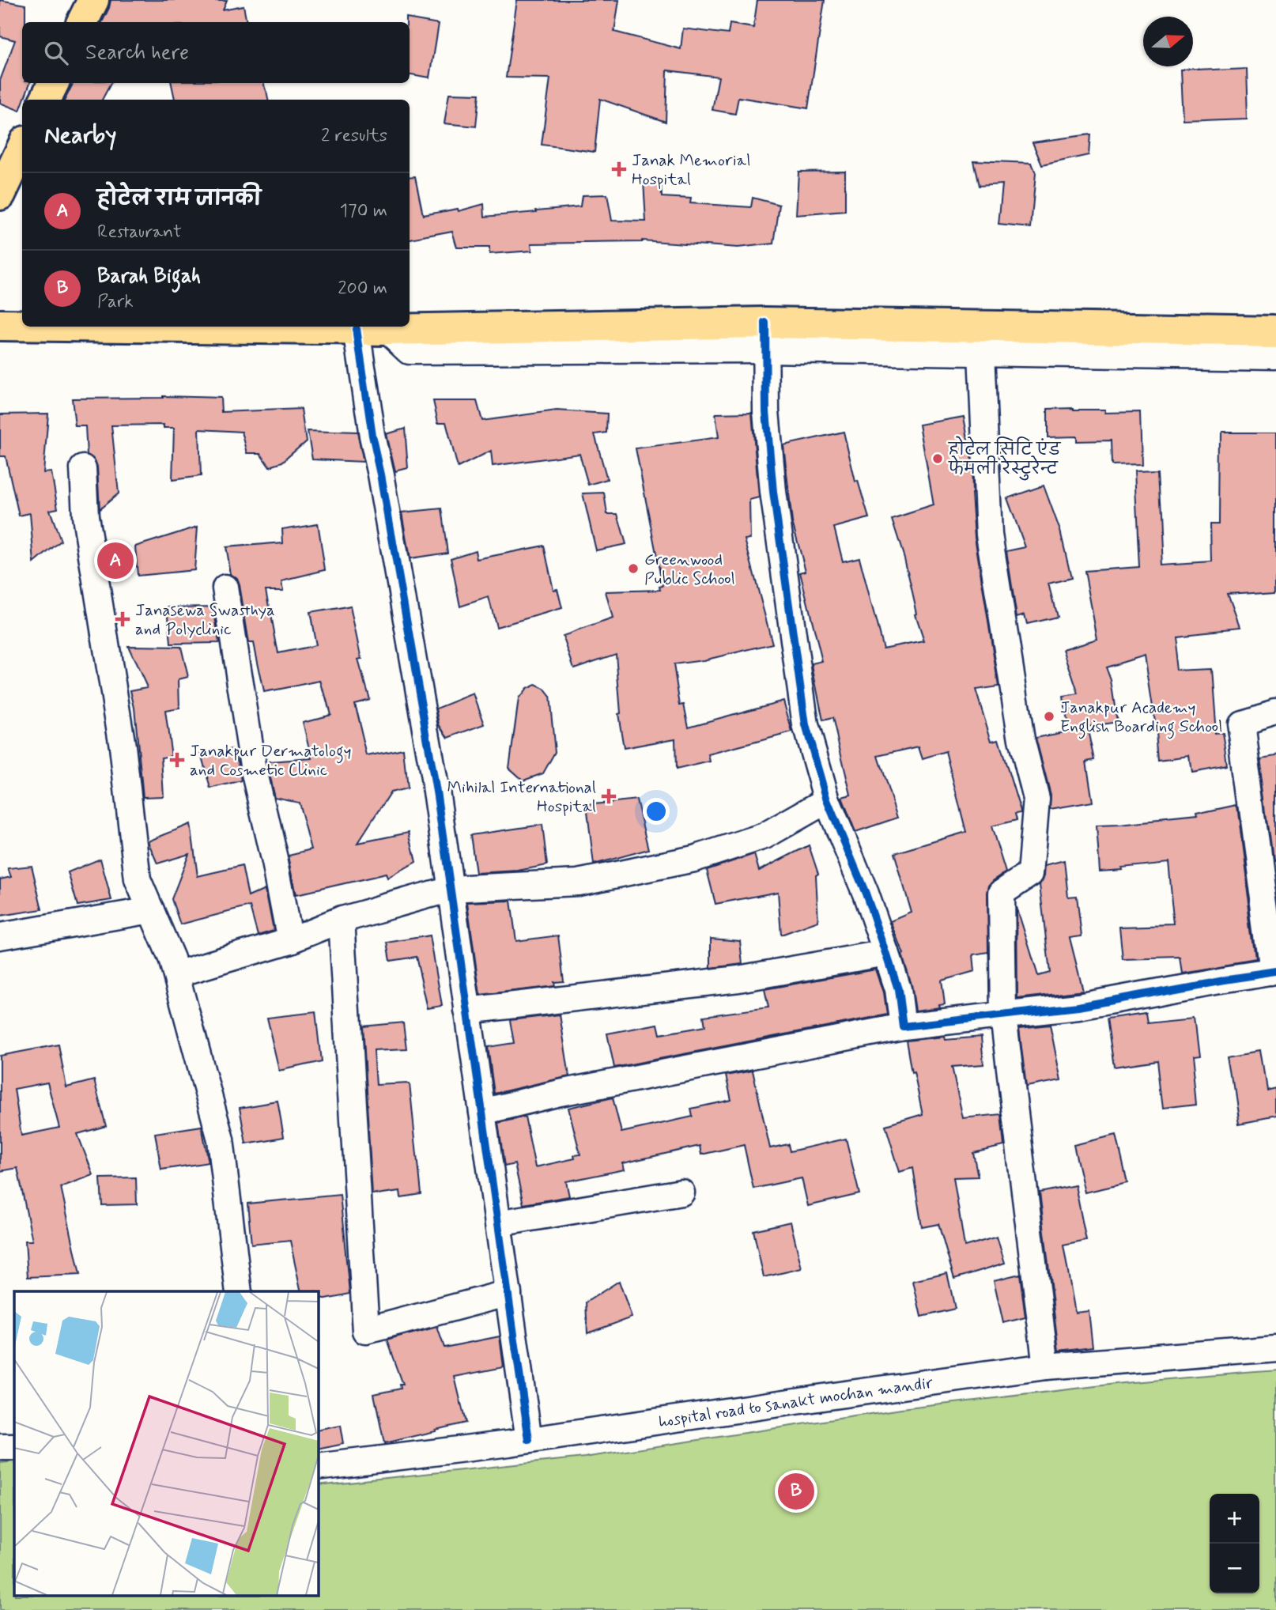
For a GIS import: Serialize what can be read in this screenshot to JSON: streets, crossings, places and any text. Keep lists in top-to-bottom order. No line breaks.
{"streets":{"street":["hospital road to sanakt mochan mandir"]},"places":{"health":["Janak Memorial Hospital","Janasewa Swasthya and Polyclinic","Janakpur Dermatology and Cosmetic Clinic","Mihilal International Hospital"],"other":["होटेल सिटि एंड फेमली रेस्टुरेन्ट","Greenwood Public School","Janakpur Academy English Boarding School"]},"north":"right","page":{"search":"Search here","heading":["Nearby","2 results"],"list":[{"mark":"A","name":"होटेल राम जानकी","note":"Restaurant","value":"170 m"},{"mark":"B","name":"Barah Bigah","note":"Park","value":"200 m"}],"pins":["A","B"],"map_buttons":["+","−"]}}
